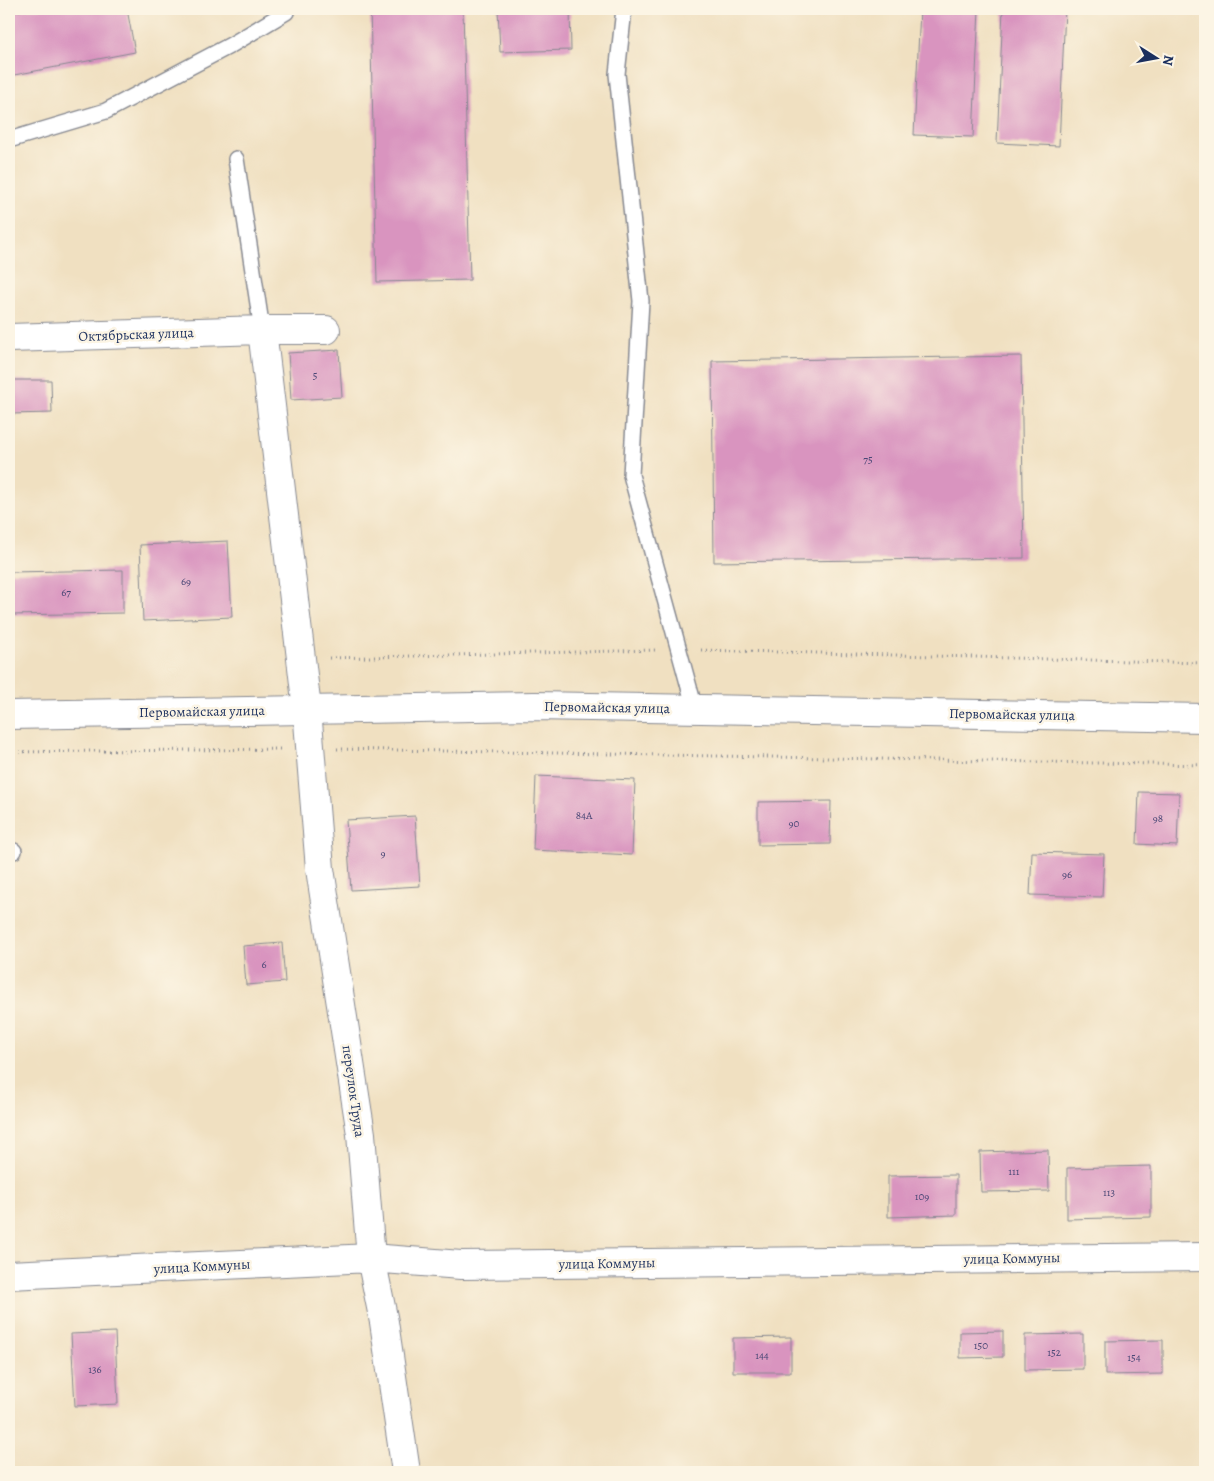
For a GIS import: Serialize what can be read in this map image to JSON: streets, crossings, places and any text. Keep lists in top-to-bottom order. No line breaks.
{"streets":{"street":["Октябрьская улица","Первомайская улица","переулок Труда","улица Коммуны"]},"crossings":[["Октябрьская улица","переулок Труда"],["Первомайская улица","переулок Труда"],["переулок Труда","улица Коммуны"]],"house_numbers":["5","75","69","67","84А","98","90","9","96","6","111","113","109","150","152","144","154","136"],"north":"right"}
